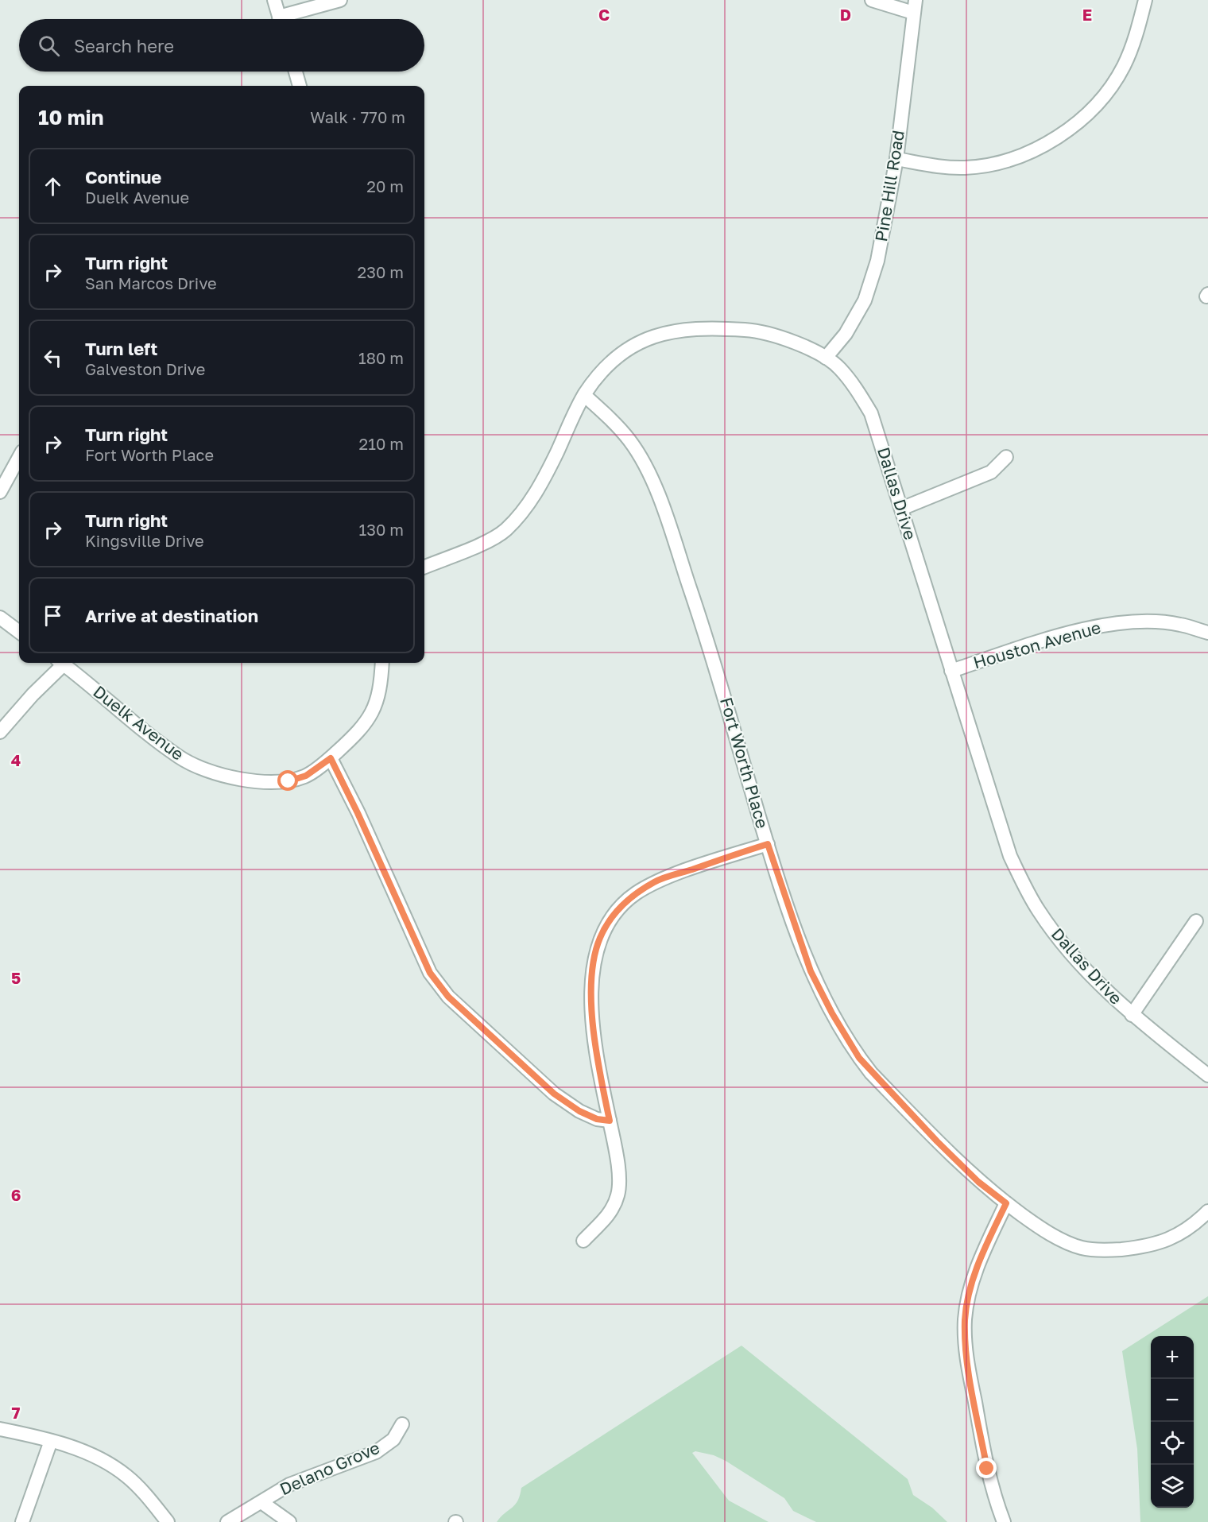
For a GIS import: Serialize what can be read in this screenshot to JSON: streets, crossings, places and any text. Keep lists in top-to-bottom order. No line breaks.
{"streets":{"street":["Pine Hill Road","Dallas Drive","Houston Avenue","Duelk Avenue","Fort Worth Place","Delano Grove"]},"crossings":[["Pine Hill Road","Dallas Drive"],["Dallas Drive","Houston Avenue"],["Dallas Drive","Fort Worth Place"]],"page":{"search":"Search here","heading":["10 min","Walk · 770 m"],"list":[["Continue","Duelk Avenue","20 m"],["Turn right","San Marcos Drive","230 m"],["Turn left","Galveston Drive","180 m"],["Turn right","Fort Worth Place","210 m"],["Turn right","Kingsville Drive","130 m"],"Arrive at destination"],"map_buttons":["+","−"]},"grid":{"columns":["C","D","E"],"rows":["4","5","6","7"]}}
